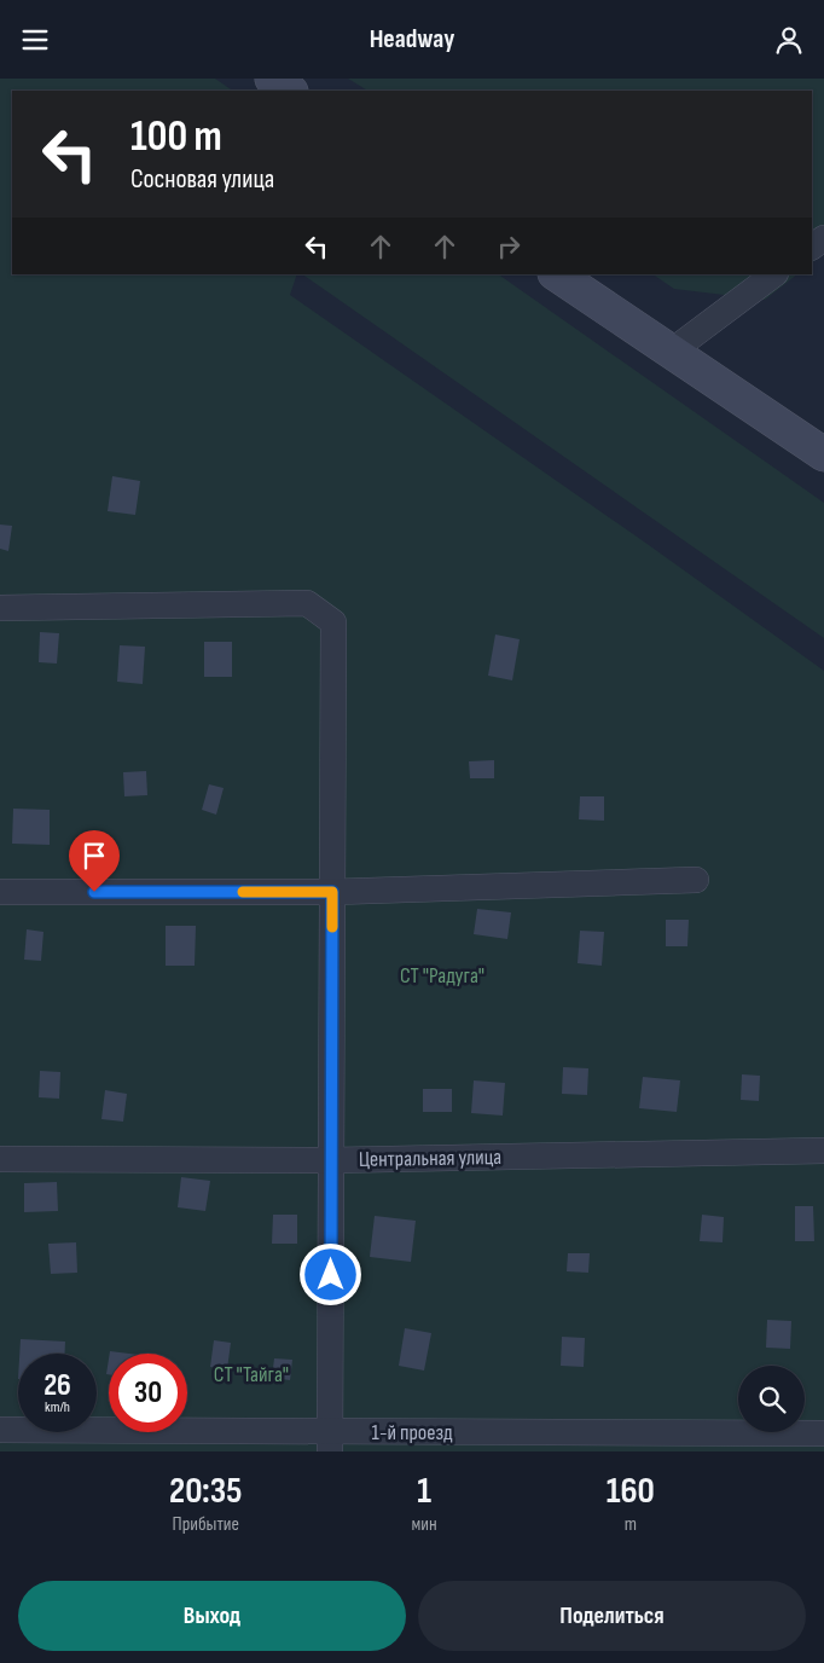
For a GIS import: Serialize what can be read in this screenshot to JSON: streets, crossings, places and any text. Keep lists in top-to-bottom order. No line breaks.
{"streets":{"street":["Центральная улица","1-й проезд"]},"parks":["СТ \"Радуга\"","СТ \"Тайга\""],"page":{"header":"Headway","turn":["100 m","Сосновая улица"],"speed":"26 km/h","limit":"30","eta":["20:35","Прибытие","1","мин","160","m"],"buttons":["Выход","Поделиться"]}}
